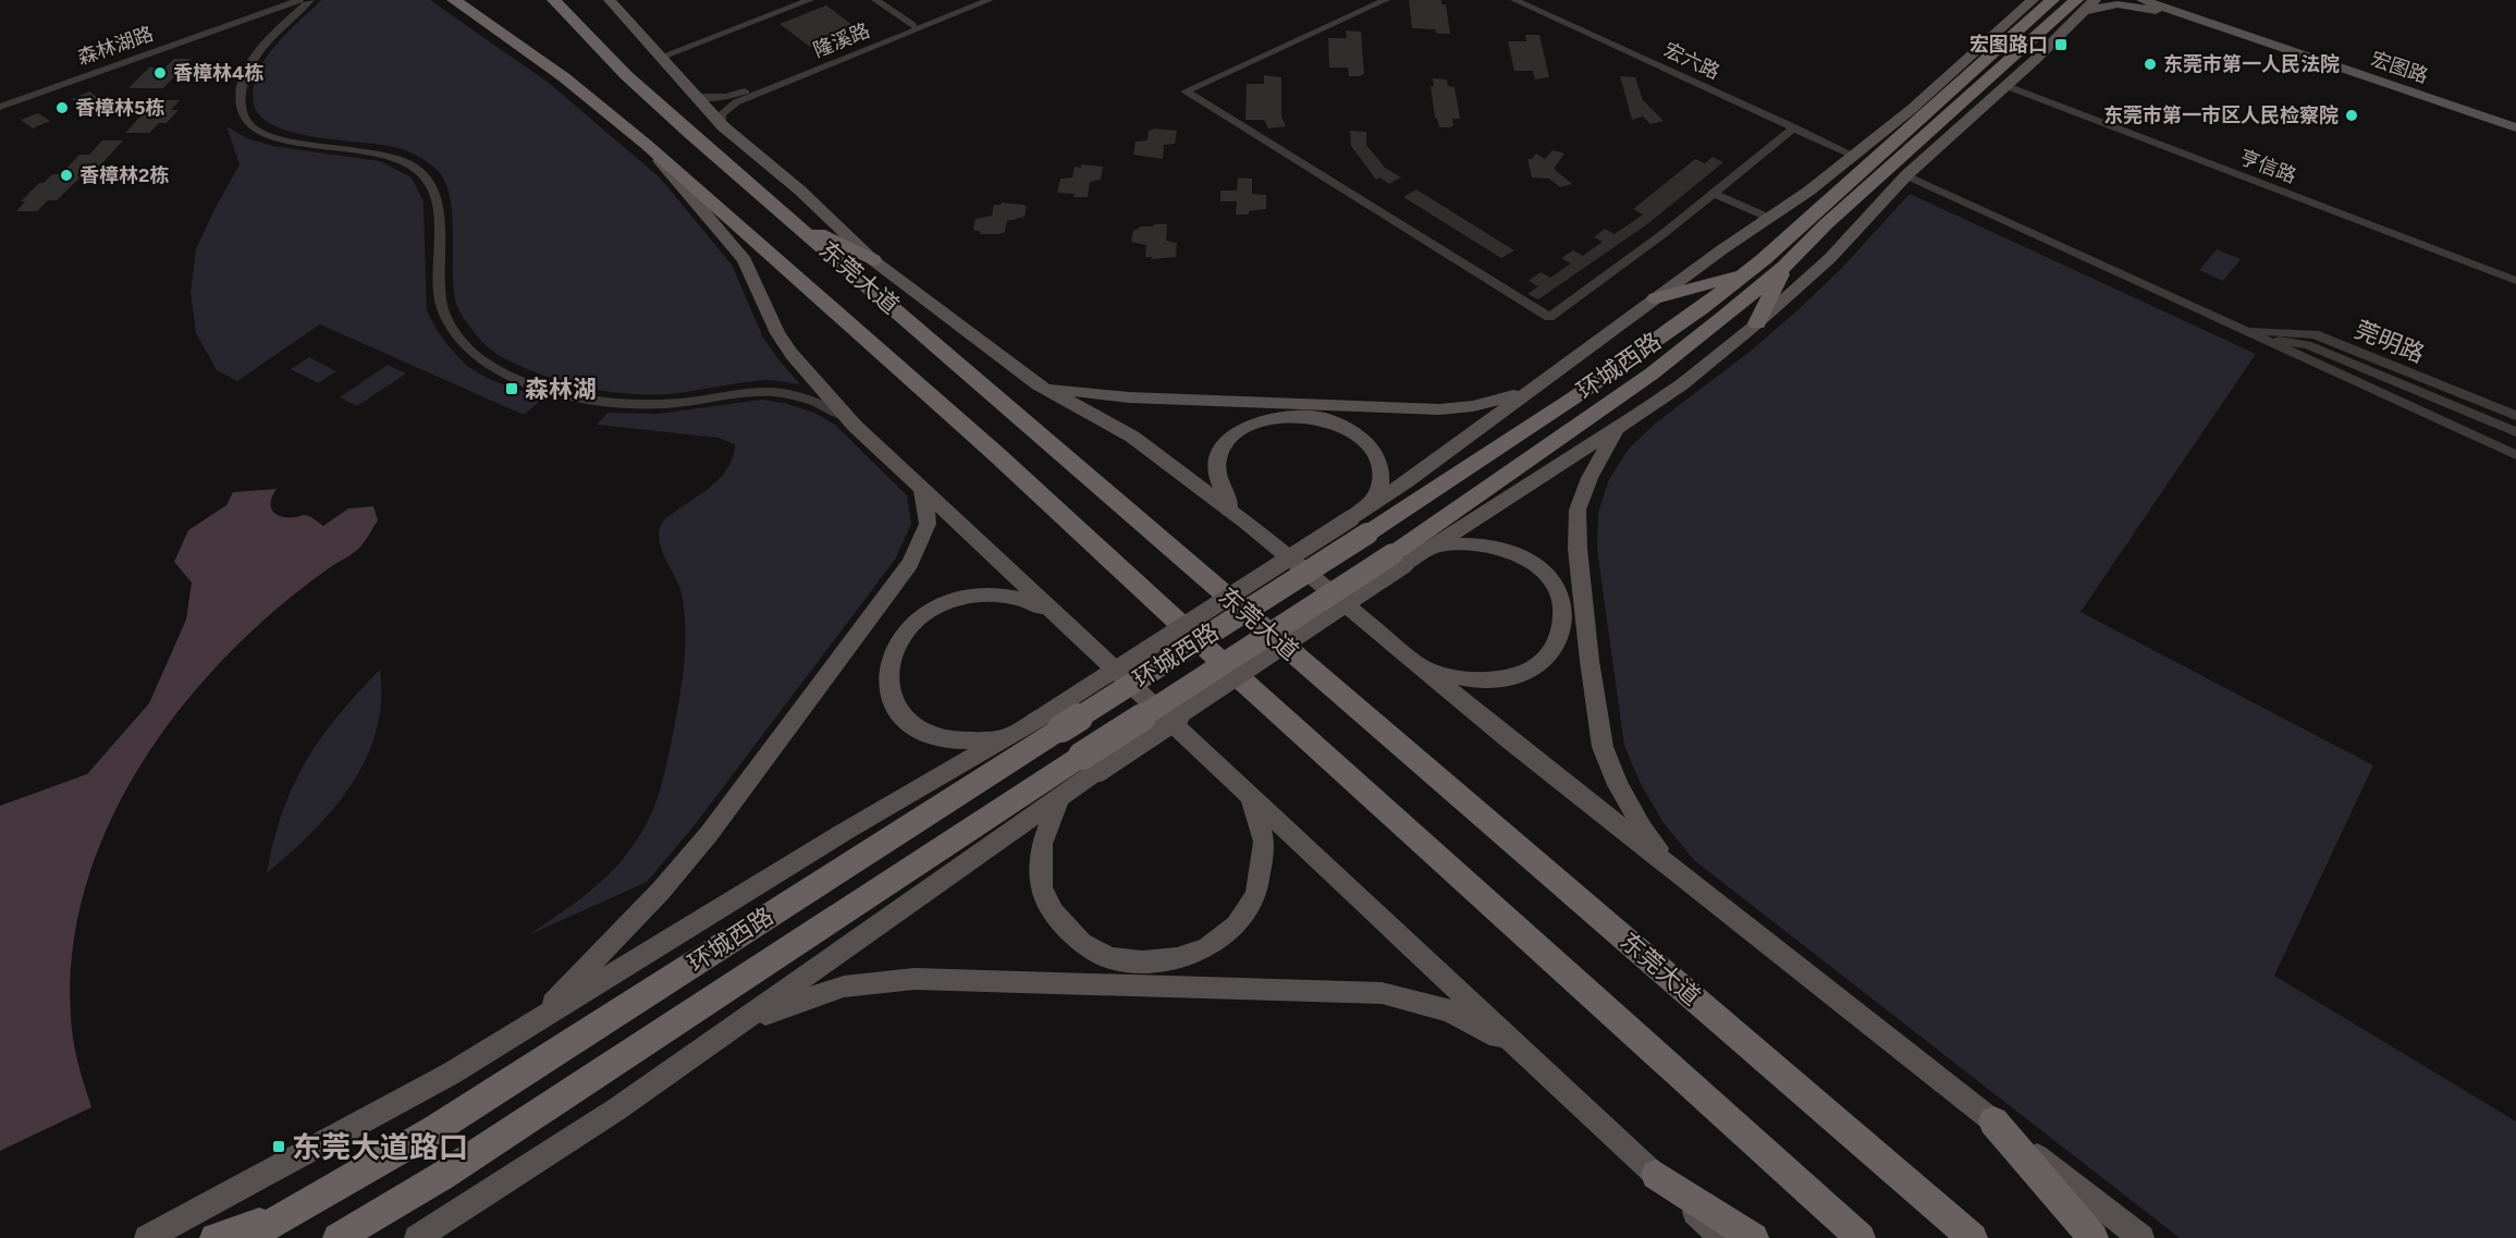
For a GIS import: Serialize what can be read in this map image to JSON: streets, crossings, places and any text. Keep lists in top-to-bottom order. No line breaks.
{"streets":{"highway":["东莞大道","环城西路"],"main road":["宏图路"],"street":["隆溪路","森林湖路","宏六路","亨信路","莞明路"]},"places":{"transit":["宏图路口","森林湖","东莞大道路口"],"other":["东莞市第一人民法院","香樟林4栋","香樟林5栋","东莞市第一市区人民检察院","香樟林2栋"]}}
